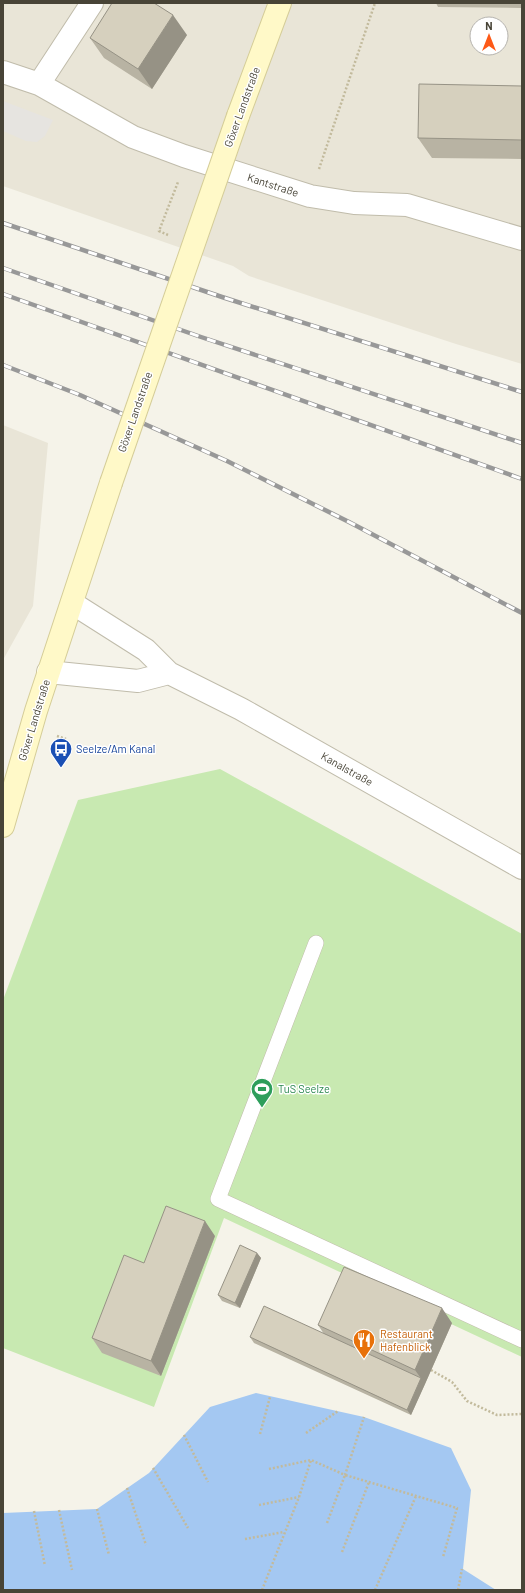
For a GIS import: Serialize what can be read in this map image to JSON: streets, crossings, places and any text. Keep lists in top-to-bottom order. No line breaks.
{"streets":{"main road":["Göxer Landstraße"],"street":["Kantstraße","Kanalstraße"]},"crossings":[["Göxer Landstraße","Kanalstraße"]],"places":{"bus stop":["Seelze/Am Kanal"],"sports":["TuS Seelze"],"restaurant":["Restaurant Hafenblick"]},"north":"top"}
